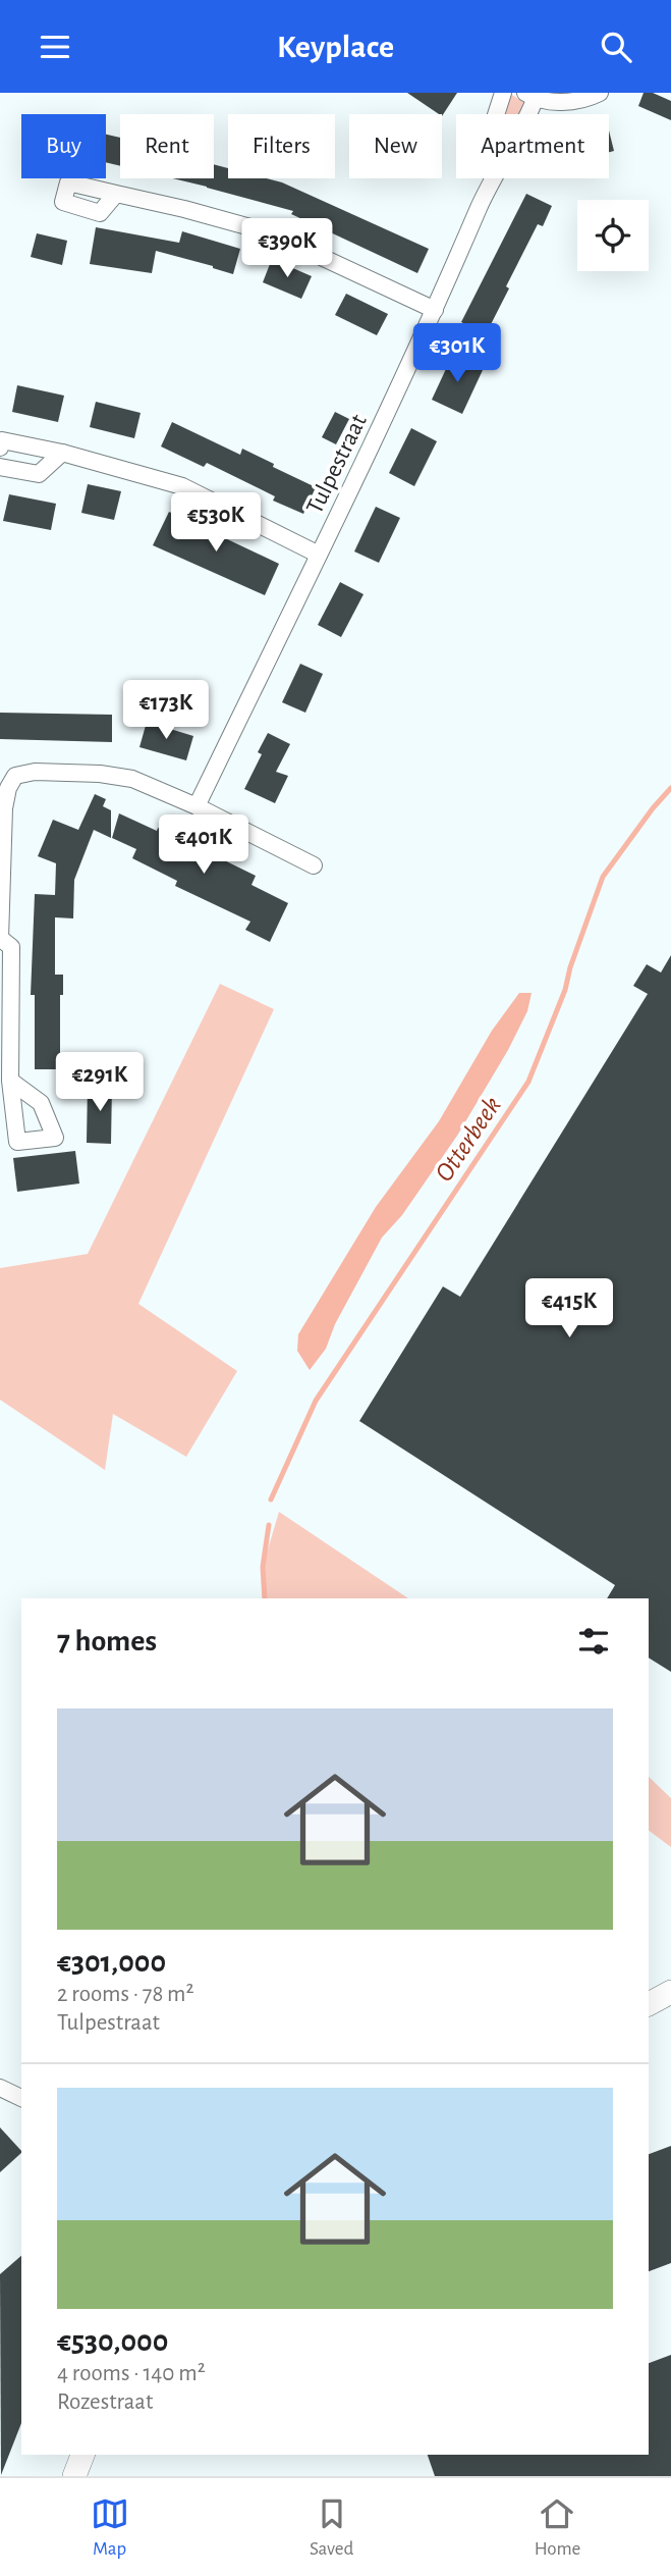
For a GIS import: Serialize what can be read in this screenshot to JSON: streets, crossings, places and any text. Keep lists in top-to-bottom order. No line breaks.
{"streets":{"street":["Tulpestraat"]},"water":["Otterbeek"],"page":{"header":"Keyplace","chip":["Buy","Rent","Filters","New","Apartment"],"price":["€390K","€301K","€530K","€173K","€401K","€291K","€415K"],"heading":"7 homes","list":[{"name":"€301,000","note":"2 rooms · 78 m² · Tulpestraat"},{"name":"€530,000","note":"4 rooms · 140 m² · Rozestraat"}],"tabs":["Map","Saved","Home"]}}
